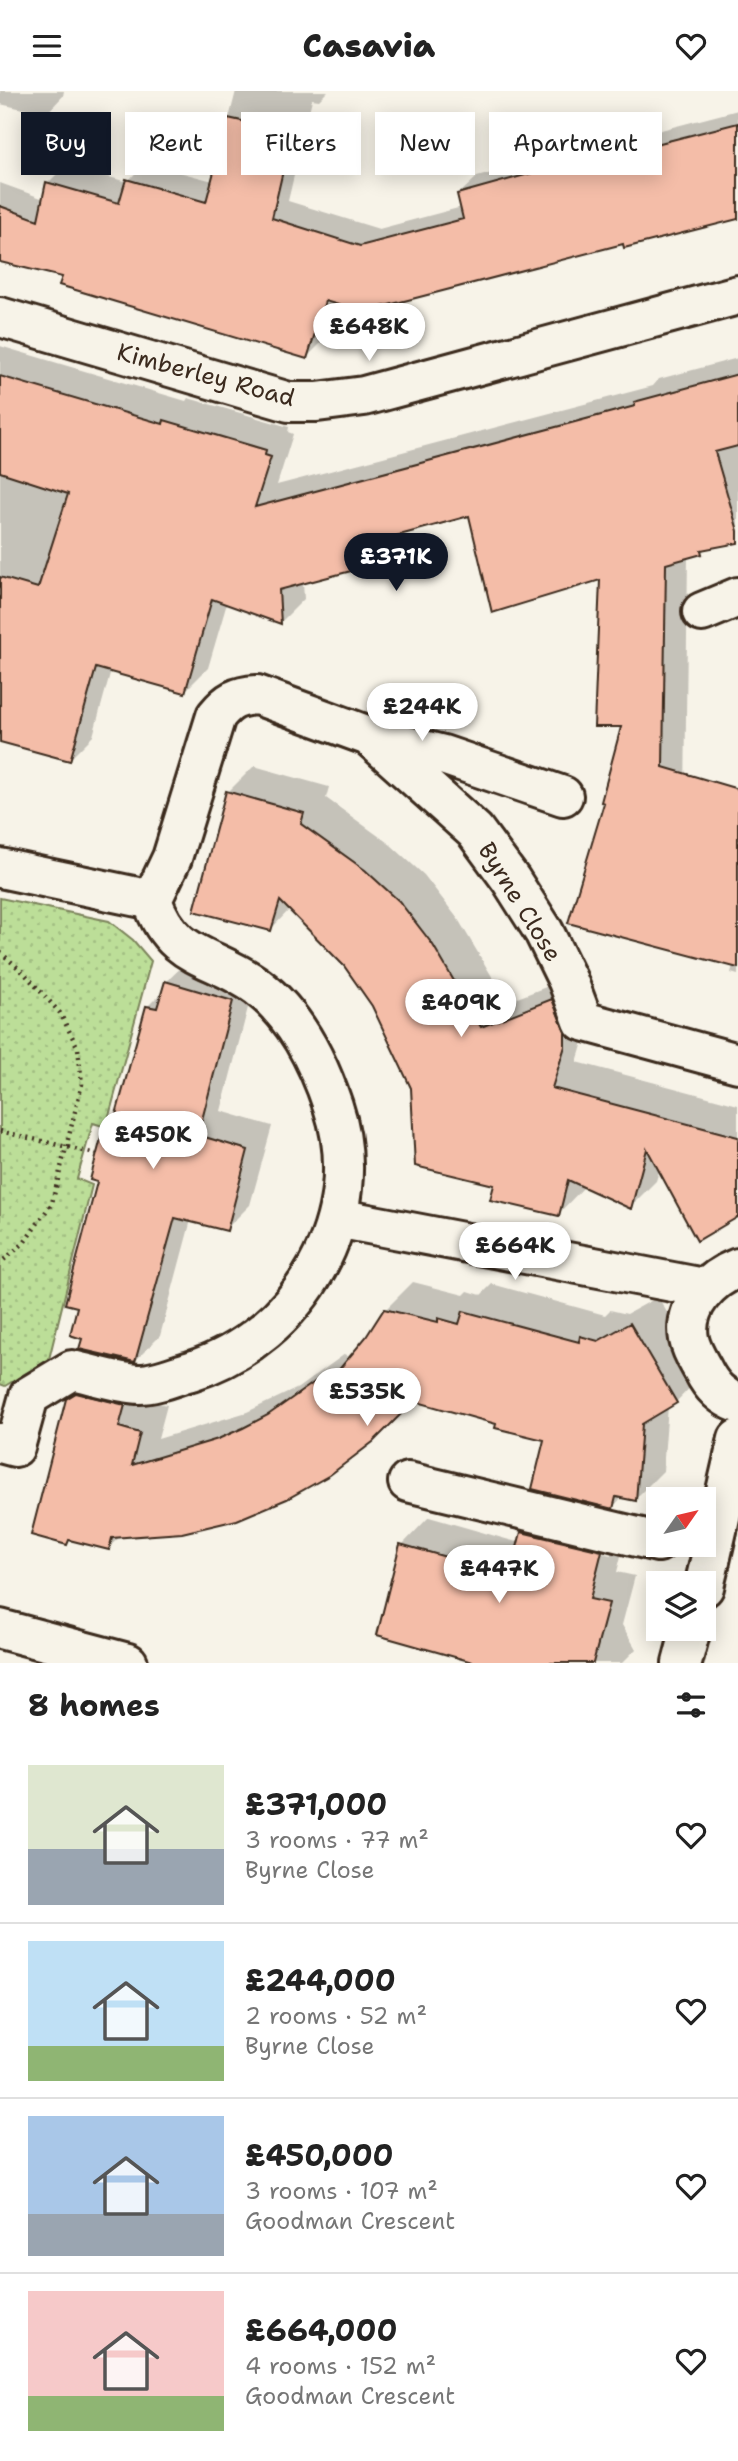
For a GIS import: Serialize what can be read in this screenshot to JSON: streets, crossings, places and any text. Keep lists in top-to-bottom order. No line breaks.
{"streets":{"street":["Kimberley Road","Byrne Close"]},"north":"top right","page":{"header":"Casavia","chip":["Buy","Rent","Filters","New","Apartment"],"price":["£648K","£371K","£244K","£409K","£450K","£664K","£535K","£447K"],"heading":"8 homes","list":[{"name":"£371,000","note":"3 rooms · 77 m² · Byrne Close"},{"name":"£244,000","note":"2 rooms · 52 m² · Byrne Close"},{"name":"£450,000","note":"3 rooms · 107 m² · Goodman Crescent"},{"name":"£664,000","note":"4 rooms · 152 m² · Goodman Crescent"}]}}
